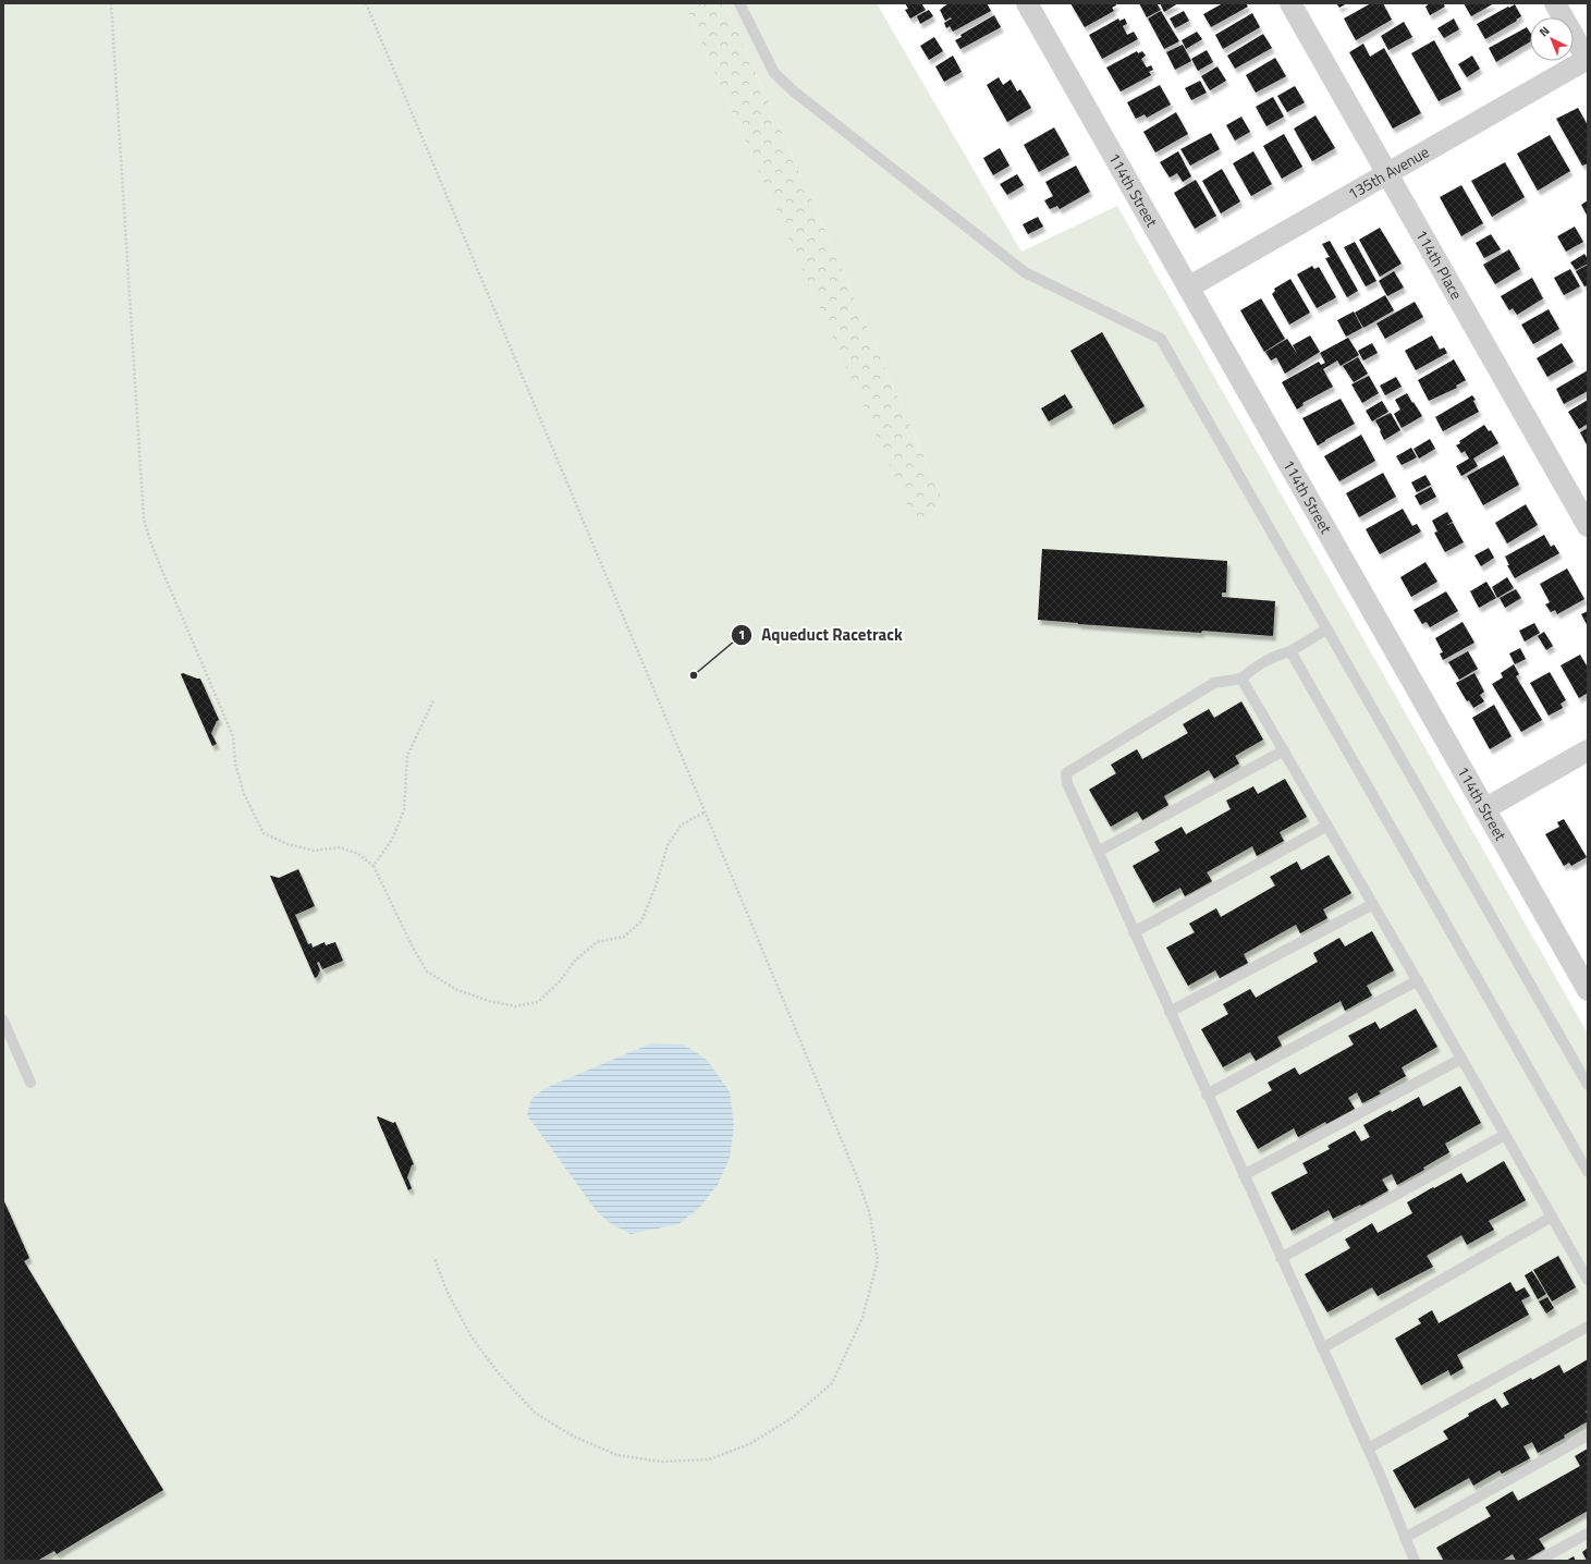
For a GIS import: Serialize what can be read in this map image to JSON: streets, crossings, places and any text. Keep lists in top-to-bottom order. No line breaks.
{"streets":{"street":["135th Avenue","114th Street","114th Place"]},"crossings":[["135th Avenue","114th Street"],["135th Avenue","114th Place"]],"places":["Aqueduct Racetrack"],"north":"top left"}
